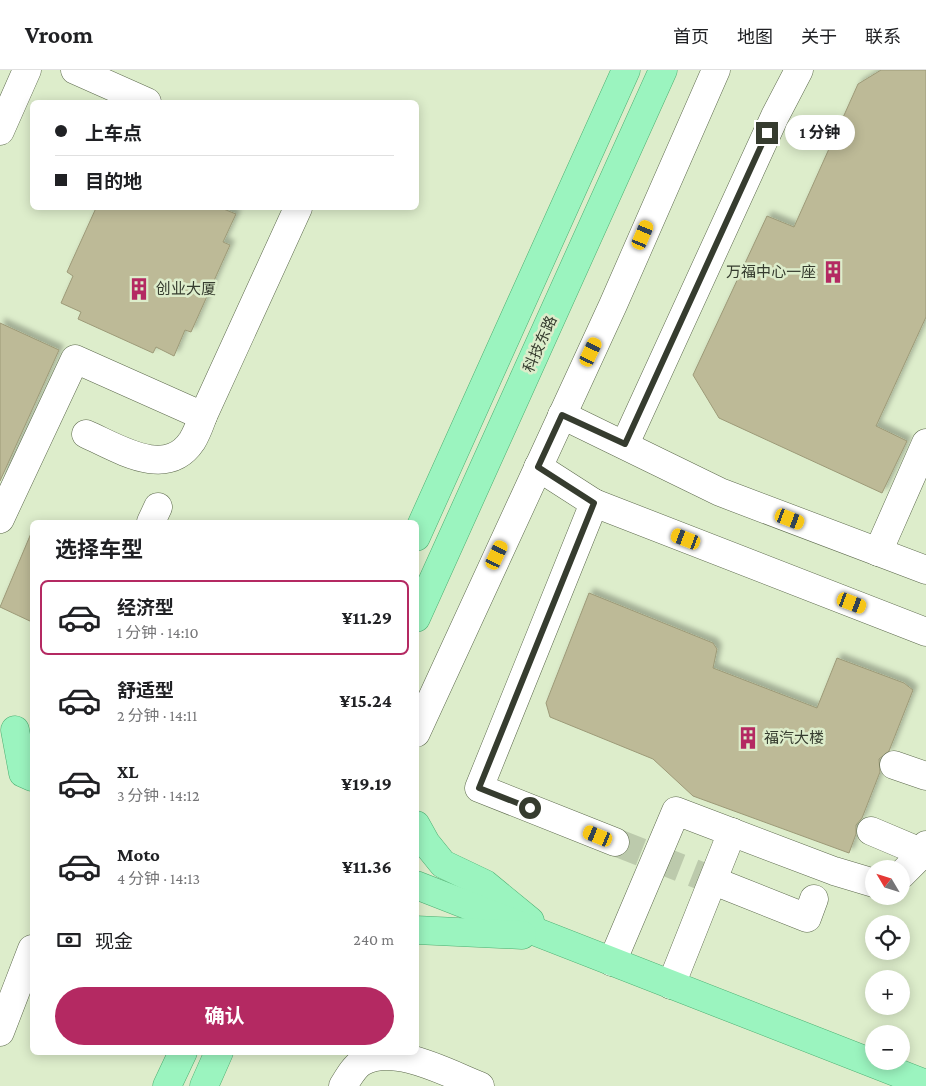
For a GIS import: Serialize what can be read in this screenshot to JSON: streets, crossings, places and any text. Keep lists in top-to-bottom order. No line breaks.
{"streets":{"main road":["科技东路"]},"places":{"building":["万福中心一座","创业大厦","福汽大楼"]},"north":"top left","page":{"header":"Vroom","nav":["首页","地图","关于","联系"],"banner":["上车点","目的地"],"bubble":"1 分钟","heading":"选择车型","list":[{"name":"经济型","note":"1 分钟 · 14:10","value":"¥11.29"},{"name":"舒适型","note":"2 分钟 · 14:11","value":"¥15.24"},{"name":"XL","note":"3 分钟 · 14:12","value":"¥19.19"},{"name":"Moto","note":"4 分钟 · 14:13","value":"¥11.36"}],"map_buttons":["+","−"],"pay":["现金","240 m"],"buttons":"确认"}}
